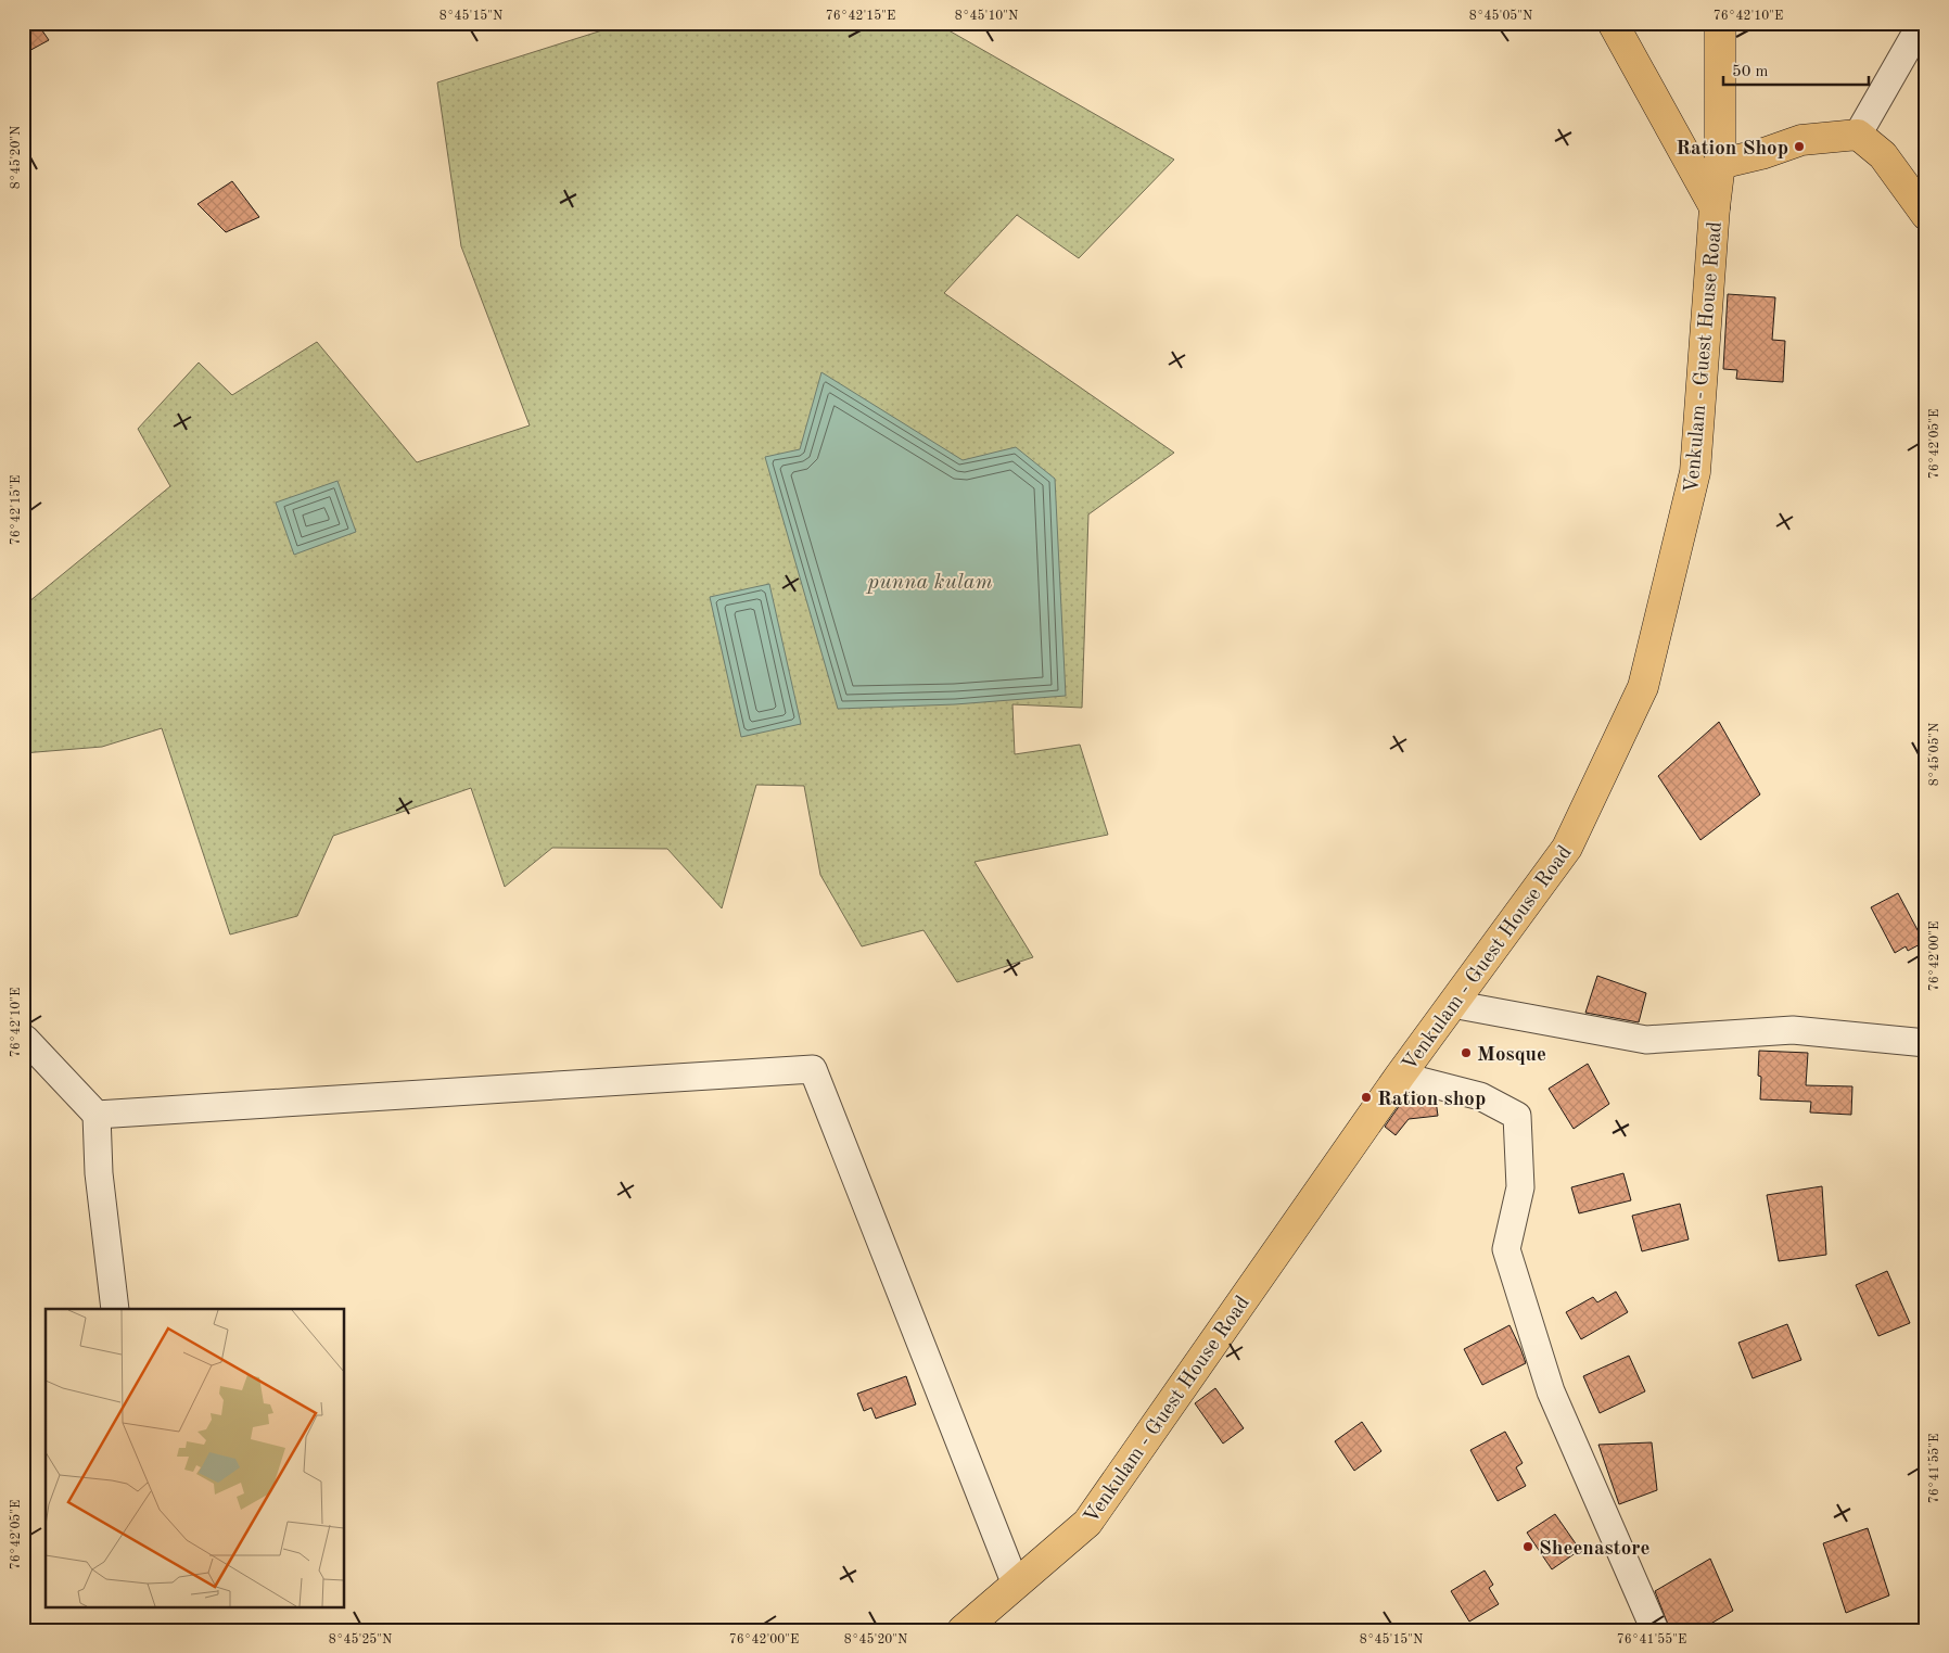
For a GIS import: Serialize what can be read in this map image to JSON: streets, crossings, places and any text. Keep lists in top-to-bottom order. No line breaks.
{"streets":{"main road":["Venkulam - Guest House Road"]},"water":["punna kulam"],"places":["Ration Shop","Mosque","Ration shop","Sheenastore"],"scale_bar":"50 m","coordinates":["8°45'15\"N","76°42'15\"E","8°45'10\"N","8°45'05\"N","76°42'10\"E","8°45'20\"N","76°42'05\"E","76°42'00\"E","76°41'55\"E","8°45'25\"N"]}
